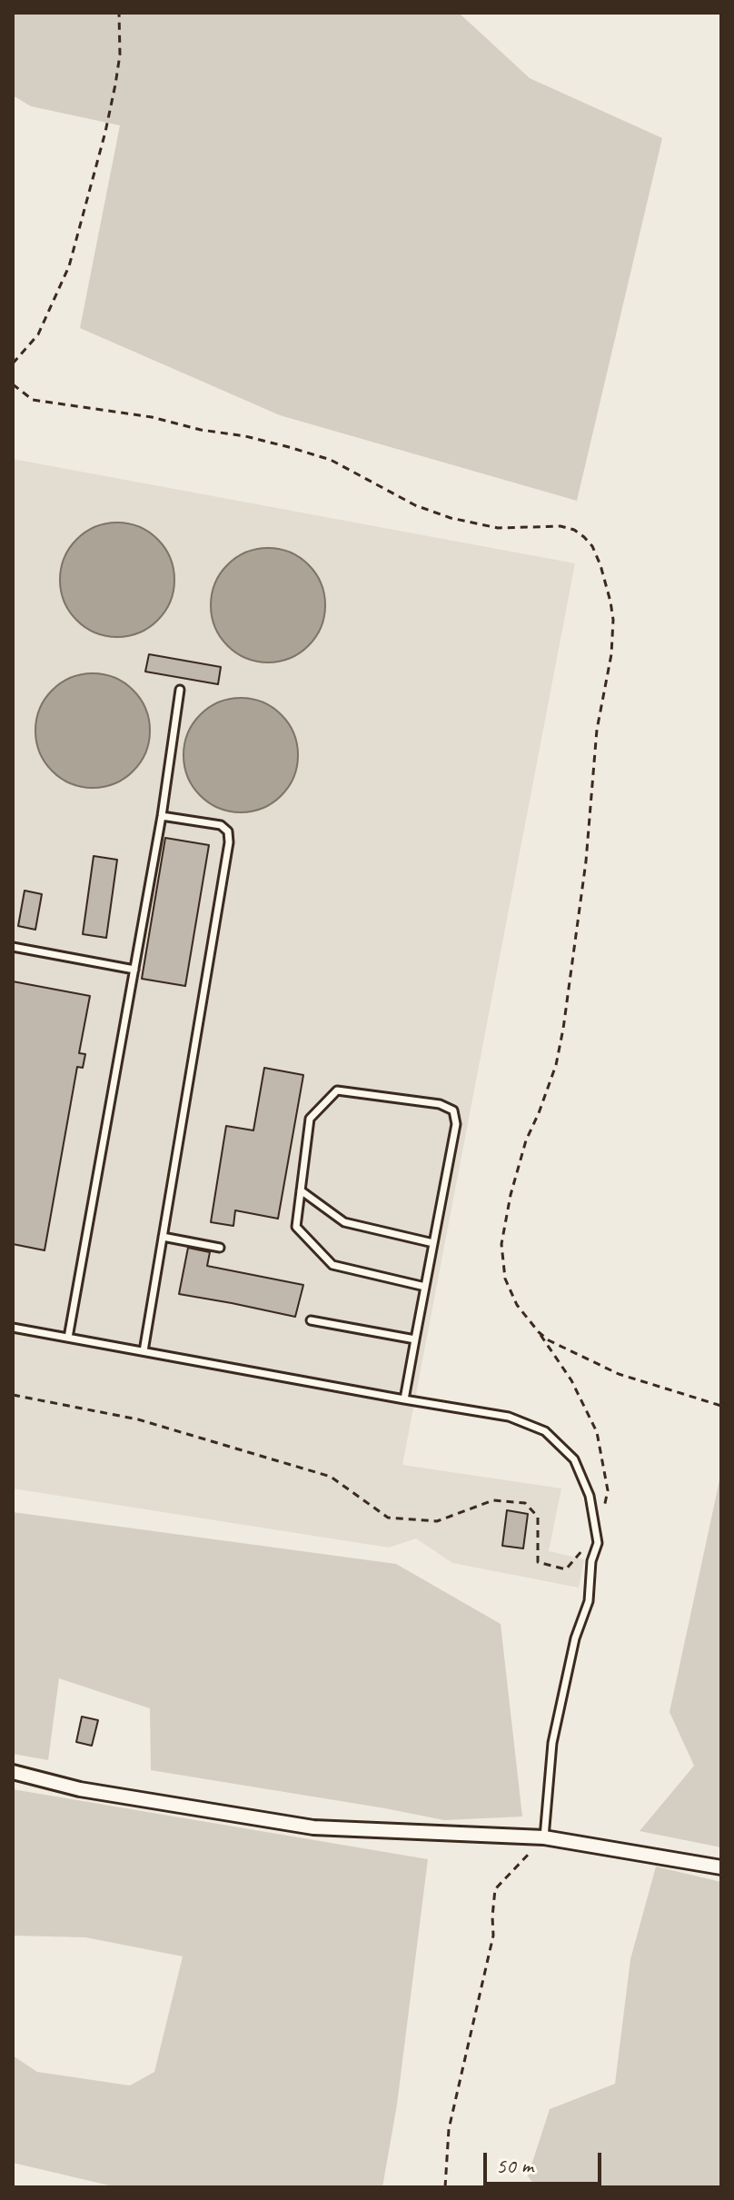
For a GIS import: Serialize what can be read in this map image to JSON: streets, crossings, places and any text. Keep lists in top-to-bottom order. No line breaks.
{"scale_bar":"50 m"}
